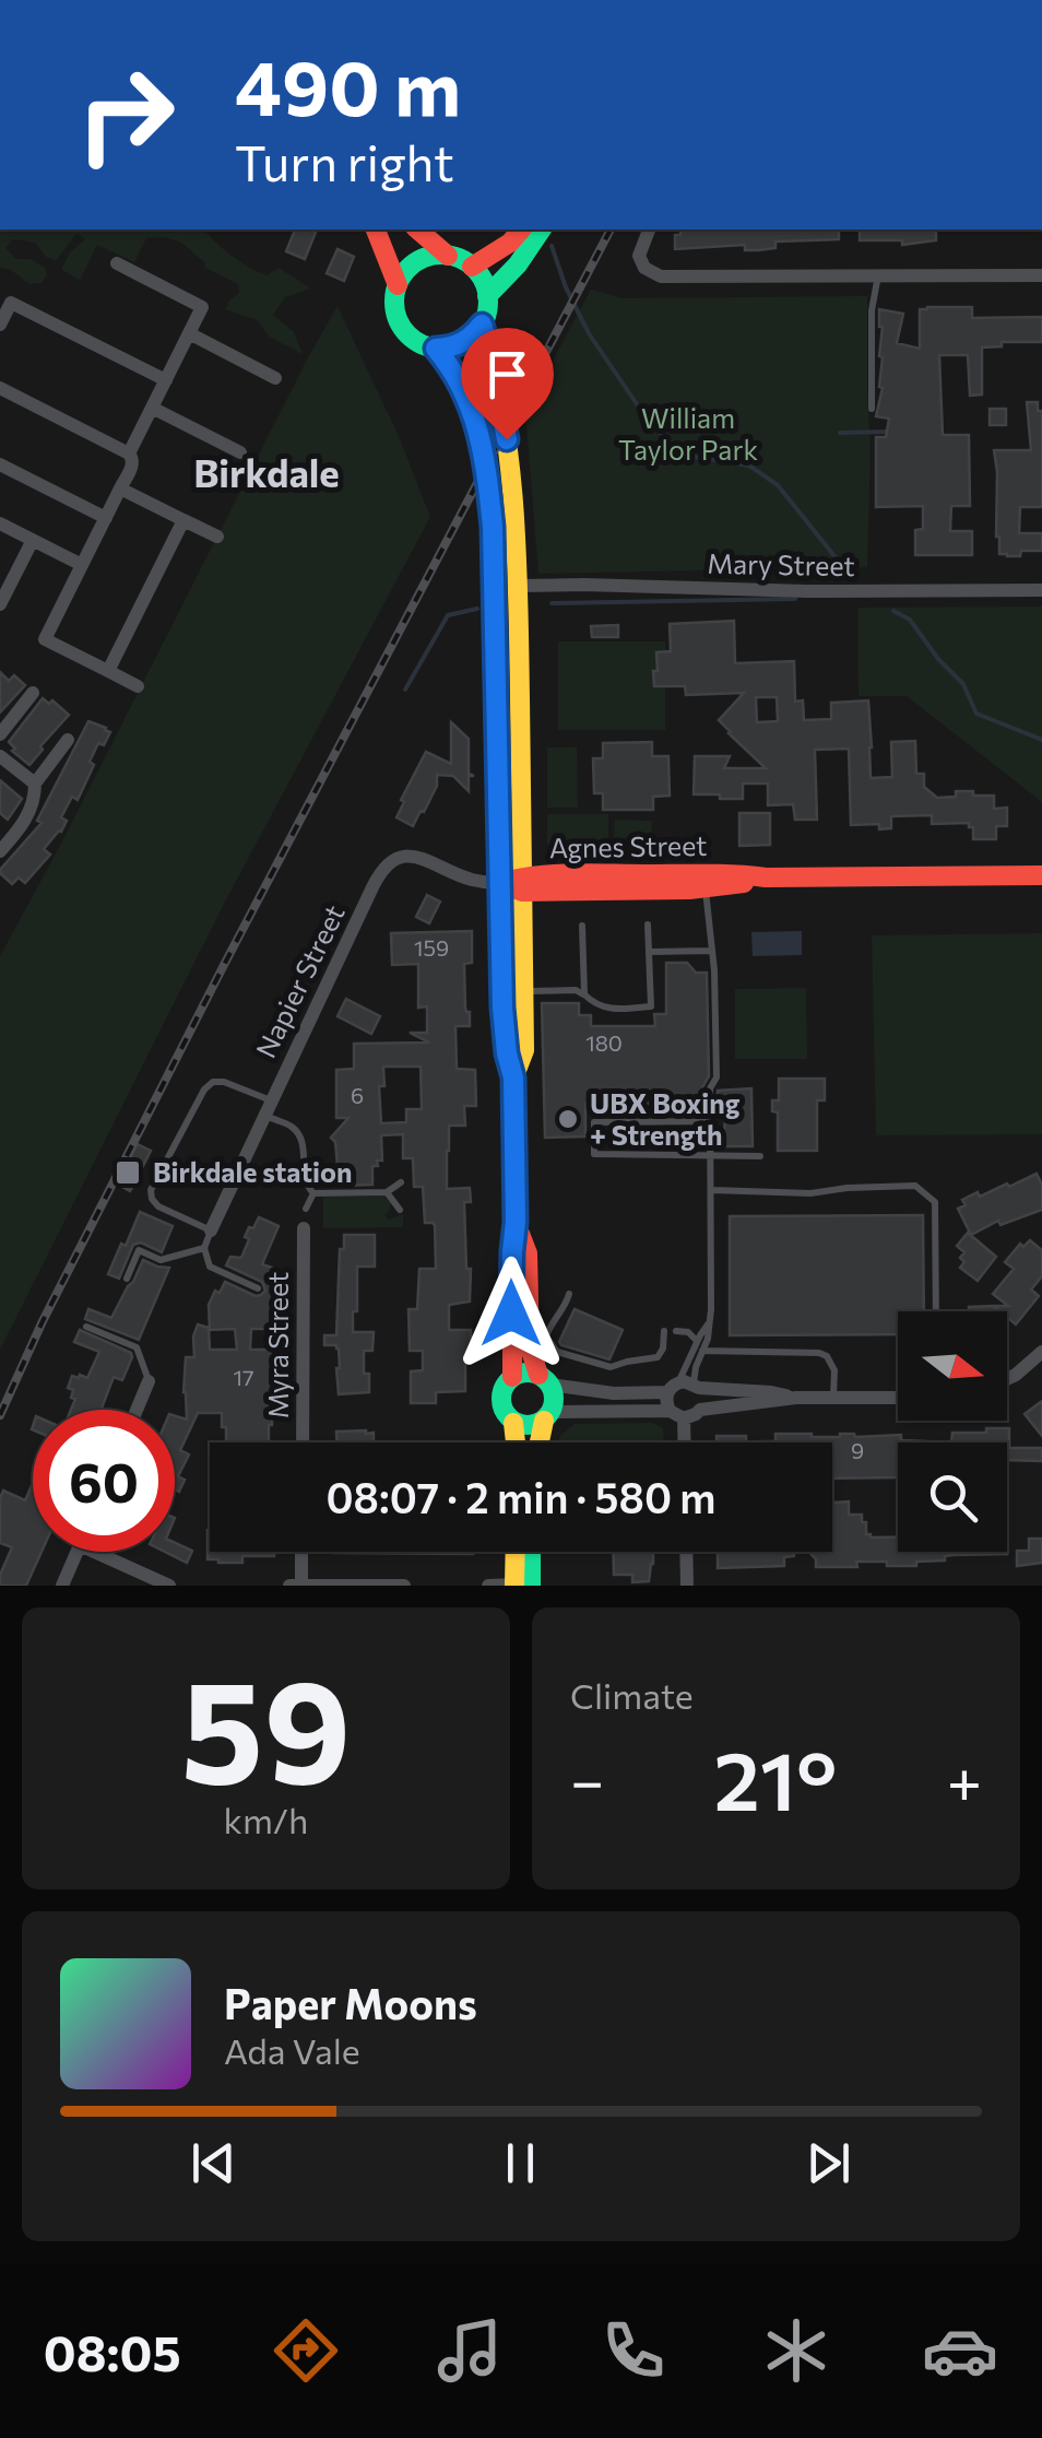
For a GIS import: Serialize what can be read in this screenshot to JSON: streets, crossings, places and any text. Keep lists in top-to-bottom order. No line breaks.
{"streets":{"main road":["Agnes Street"],"street":["Mary Street","Napier Street","Myra Street"]},"crossings":[["Agnes Street","Napier Street"]],"districts":["Birkdale"],"parks":["William Taylor Park"],"places":{"other":["UBX Boxing + Strength"],"transit":["Birkdale station"]},"house_numbers":["159","180","6","17","9"],"north":"right","page":{"turn":["490 m","Turn right"],"limit":"60","trip":"08:07 · 2 min · 580 m","tile":[["59","km/h"],"Climate"],"heat":["−","21°","+"],"song":["Paper Moons","Ada Vale"],"tabs":"08:05"}}
